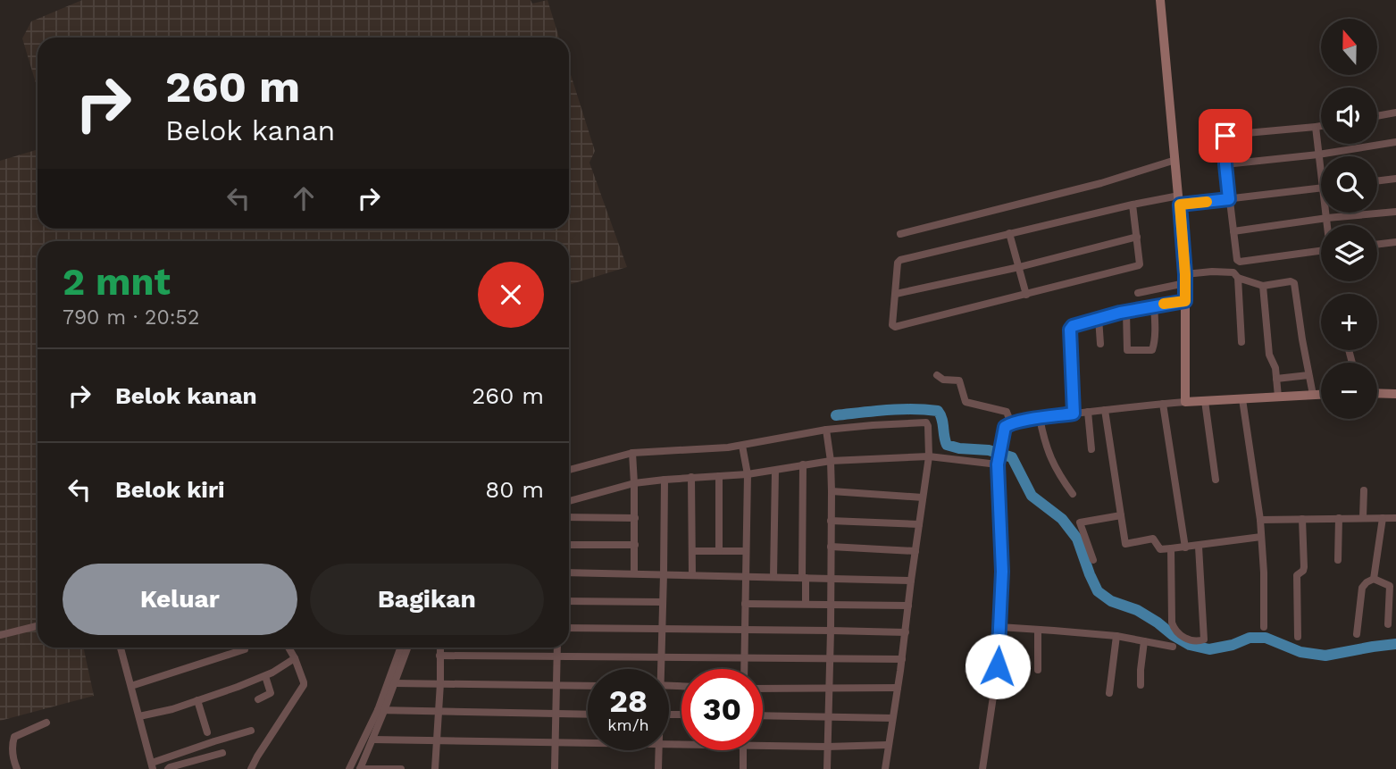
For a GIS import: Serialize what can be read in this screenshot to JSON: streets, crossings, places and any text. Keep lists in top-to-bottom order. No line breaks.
{"north":"top","page":{"map_buttons":["+","−"],"turn":["260 m","Belok kanan"],"heading":["2 mnt","790 m · 20:52"],"list":[{"name":"Belok kanan","value":"260 m"},{"name":"Belok kiri","value":"80 m"}],"buttons":["Keluar","Bagikan"],"speed":"28 km/h","limit":"30"}}
